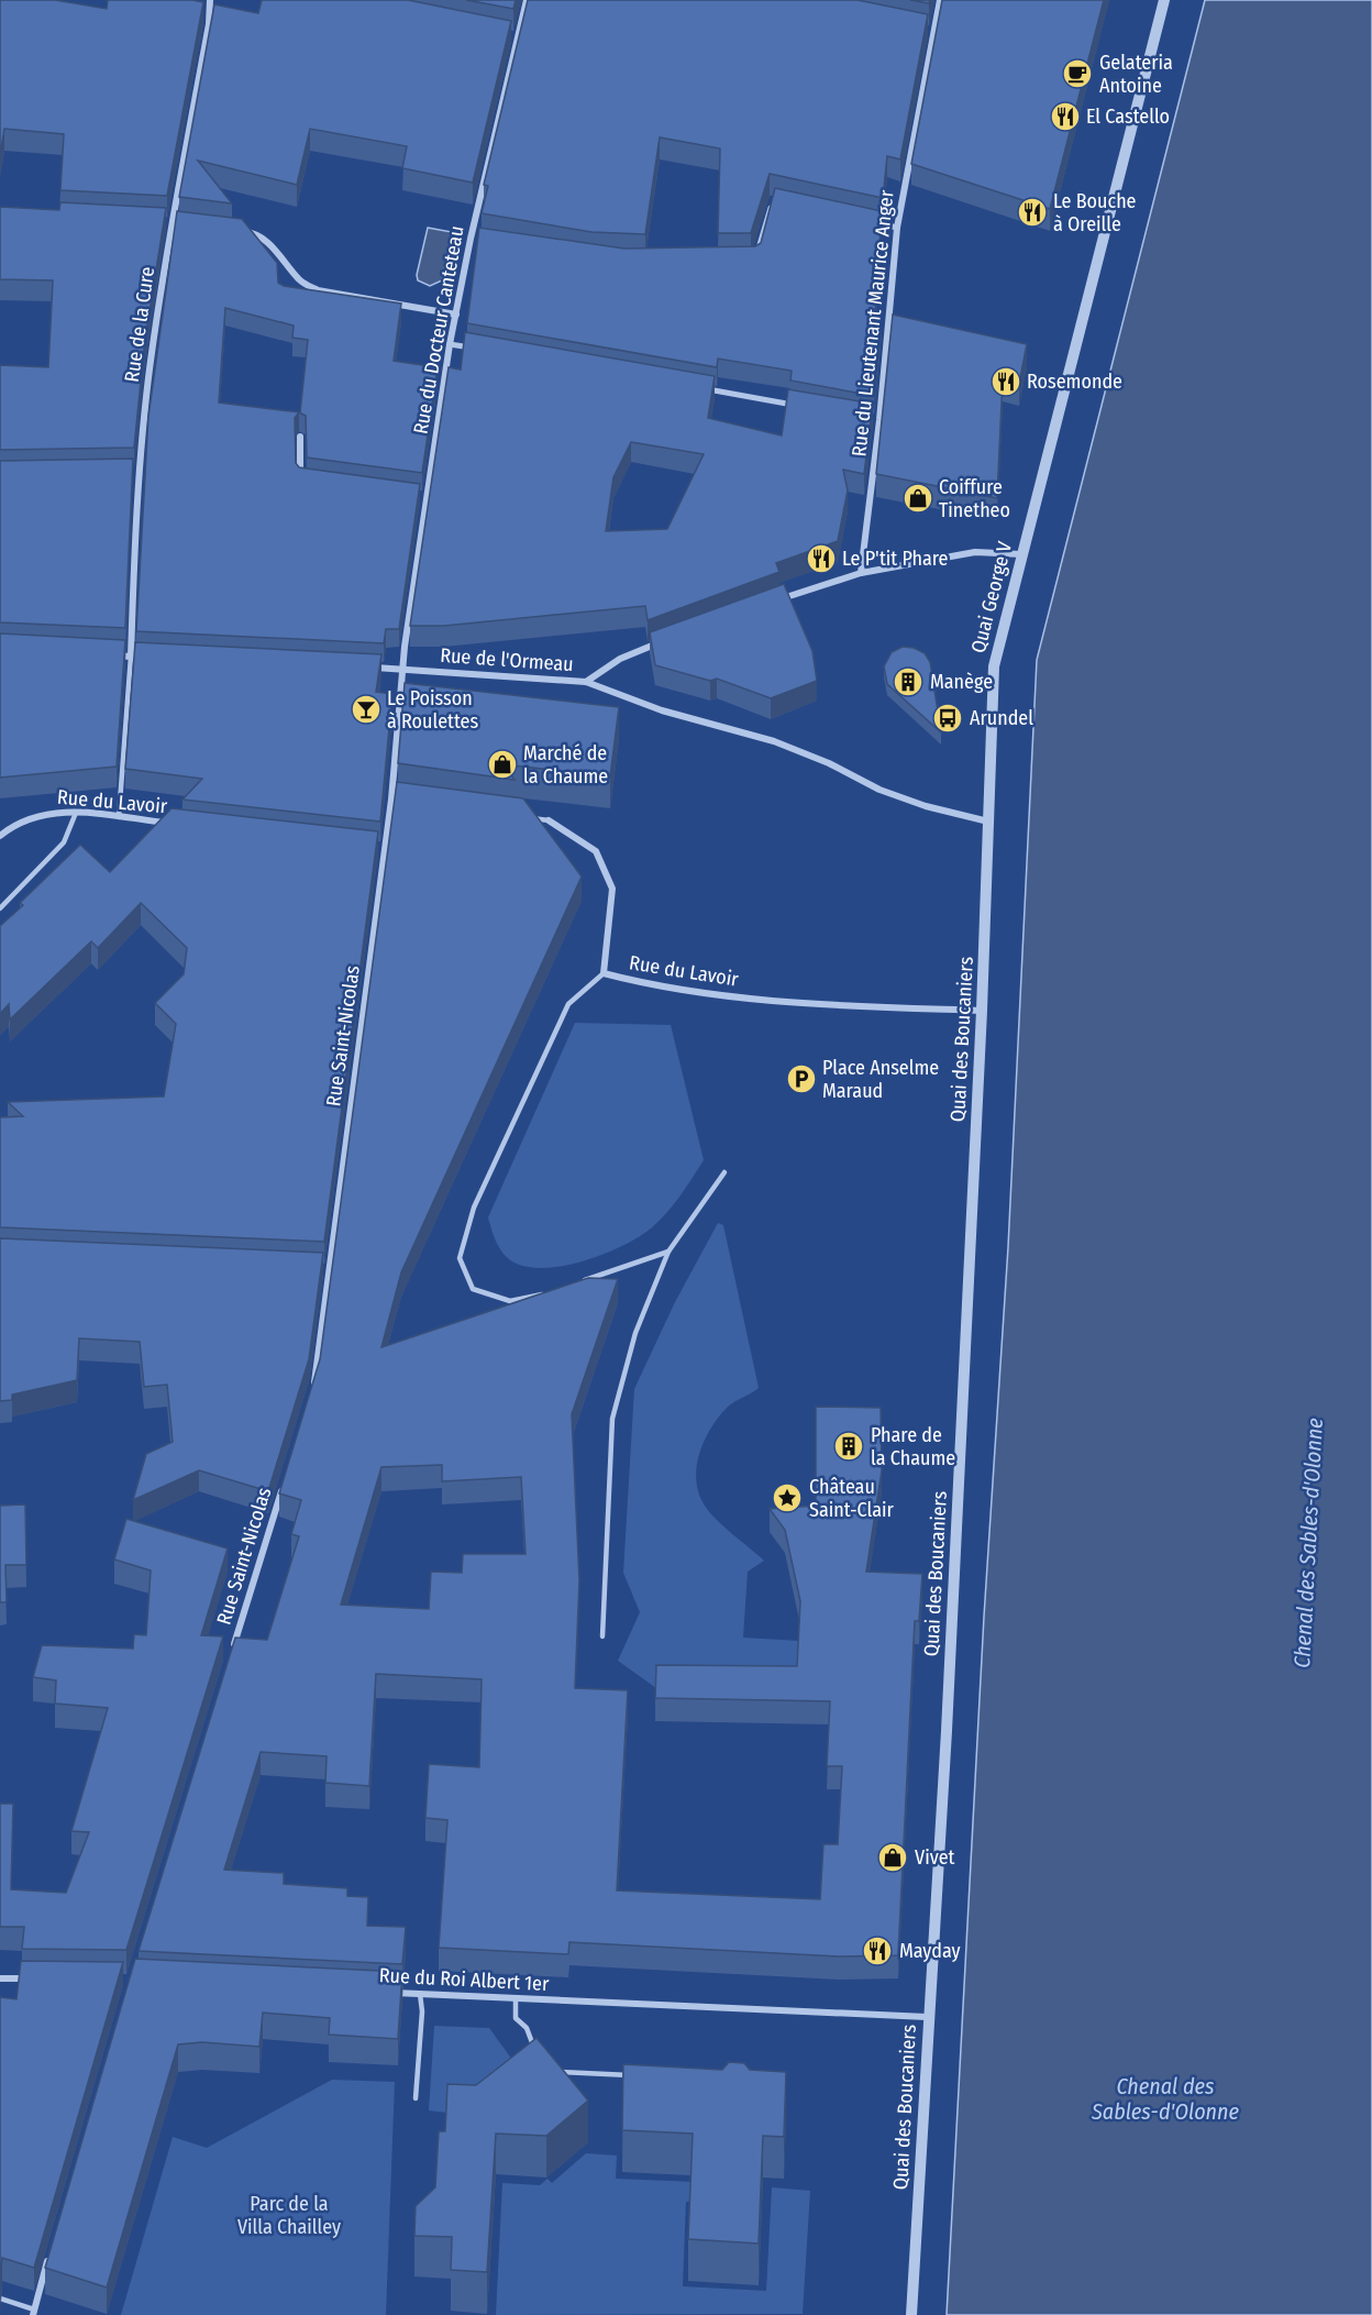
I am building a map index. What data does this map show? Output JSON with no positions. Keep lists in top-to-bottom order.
{
  "streets": {
    "street": [
      "Rue du Lieutenant Maurice Anger",
      "Rue de la Cure",
      "Rue du Docteur Canteteau",
      "Quai George V",
      "Rue de l'Ormeau",
      "Rue du Lavoir",
      "Rue Saint-Nicolas",
      "Quai des Boucaniers",
      "Rue du Roi Albert 1er"
    ]
  },
  "crossings": [
    ["Rue du Docteur Canteteau", "Rue de l'Ormeau"],
    ["Rue du Docteur Canteteau", "Rue Saint-Nicolas"],
    ["Quai George V", "Quai des Boucaniers"],
    ["Rue de l'Ormeau", "Rue Saint-Nicolas"],
    ["Rue du Lavoir", "Quai des Boucaniers"],
    ["Quai des Boucaniers", "Rue du Roi Albert 1er"]
  ],
  "water": ["Chenal des Sables-d'Olonne"],
  "parks": ["Parc de la Villa Chailley"],
  "places": {
    "cafe": ["Gelateria Antoine"],
    "restaurant": [
      "El Castello",
      "Le Bouche à Oreille",
      "Rosemonde",
      "Le P'tit Phare",
      "Mayday"
    ],
    "shop": ["Coiffure Tinetheo", "Marché de la Chaume", "Vivet"],
    "building": ["Manège", "Phare de la Chaume"],
    "bar": ["Le Poisson à Roulettes"],
    "bus stop": ["Arundel"],
    "parking": ["Place Anselme Maraud"],
    "place": ["Château Saint-Clair"]
  }
}
